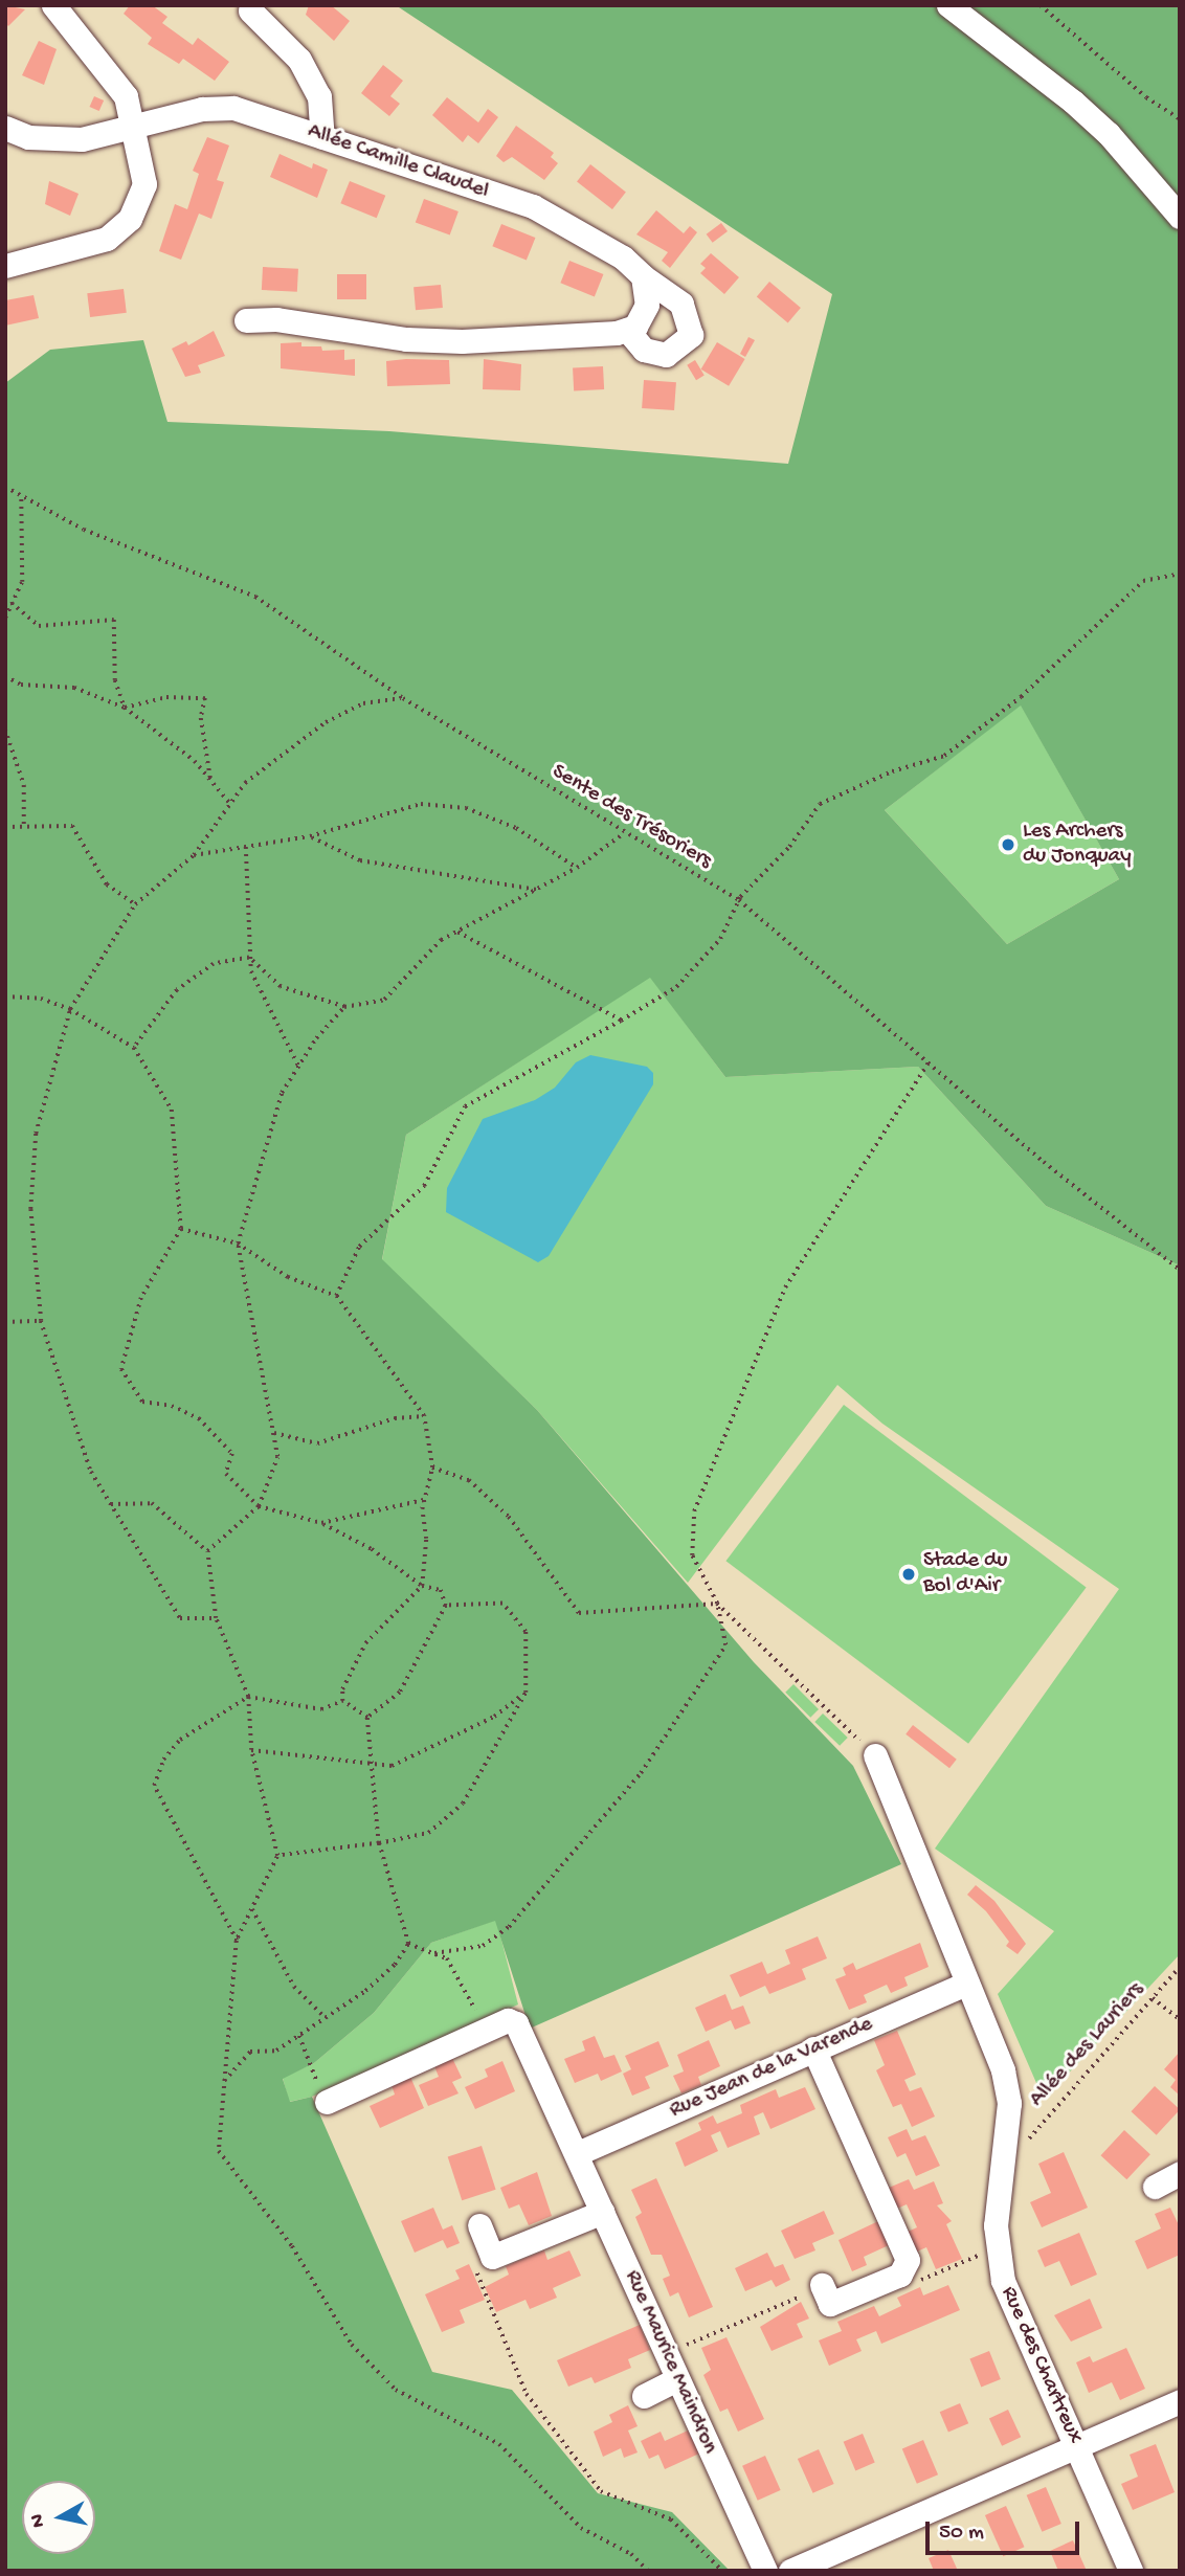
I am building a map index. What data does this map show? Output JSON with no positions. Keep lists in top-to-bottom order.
{
  "streets": {
    "street": [
      "Allée Camille Claudel",
      "Rue Jean de la Varende",
      "Rue Maurice Maindron",
      "Rue des Chartreux"
    ],
    "path": ["Sente des Trésoriers", "Allée des Lauriers"]
  },
  "crossings": [
    ["Rue Jean de la Varende", "Rue Maurice Maindron"],
    ["Rue Jean de la Varende", "Rue des Chartreux"]
  ],
  "places": ["Les Archers du Jonquay", "Stade du Bol d'Air"],
  "scale_bar": "50 m",
  "north": "left"
}
